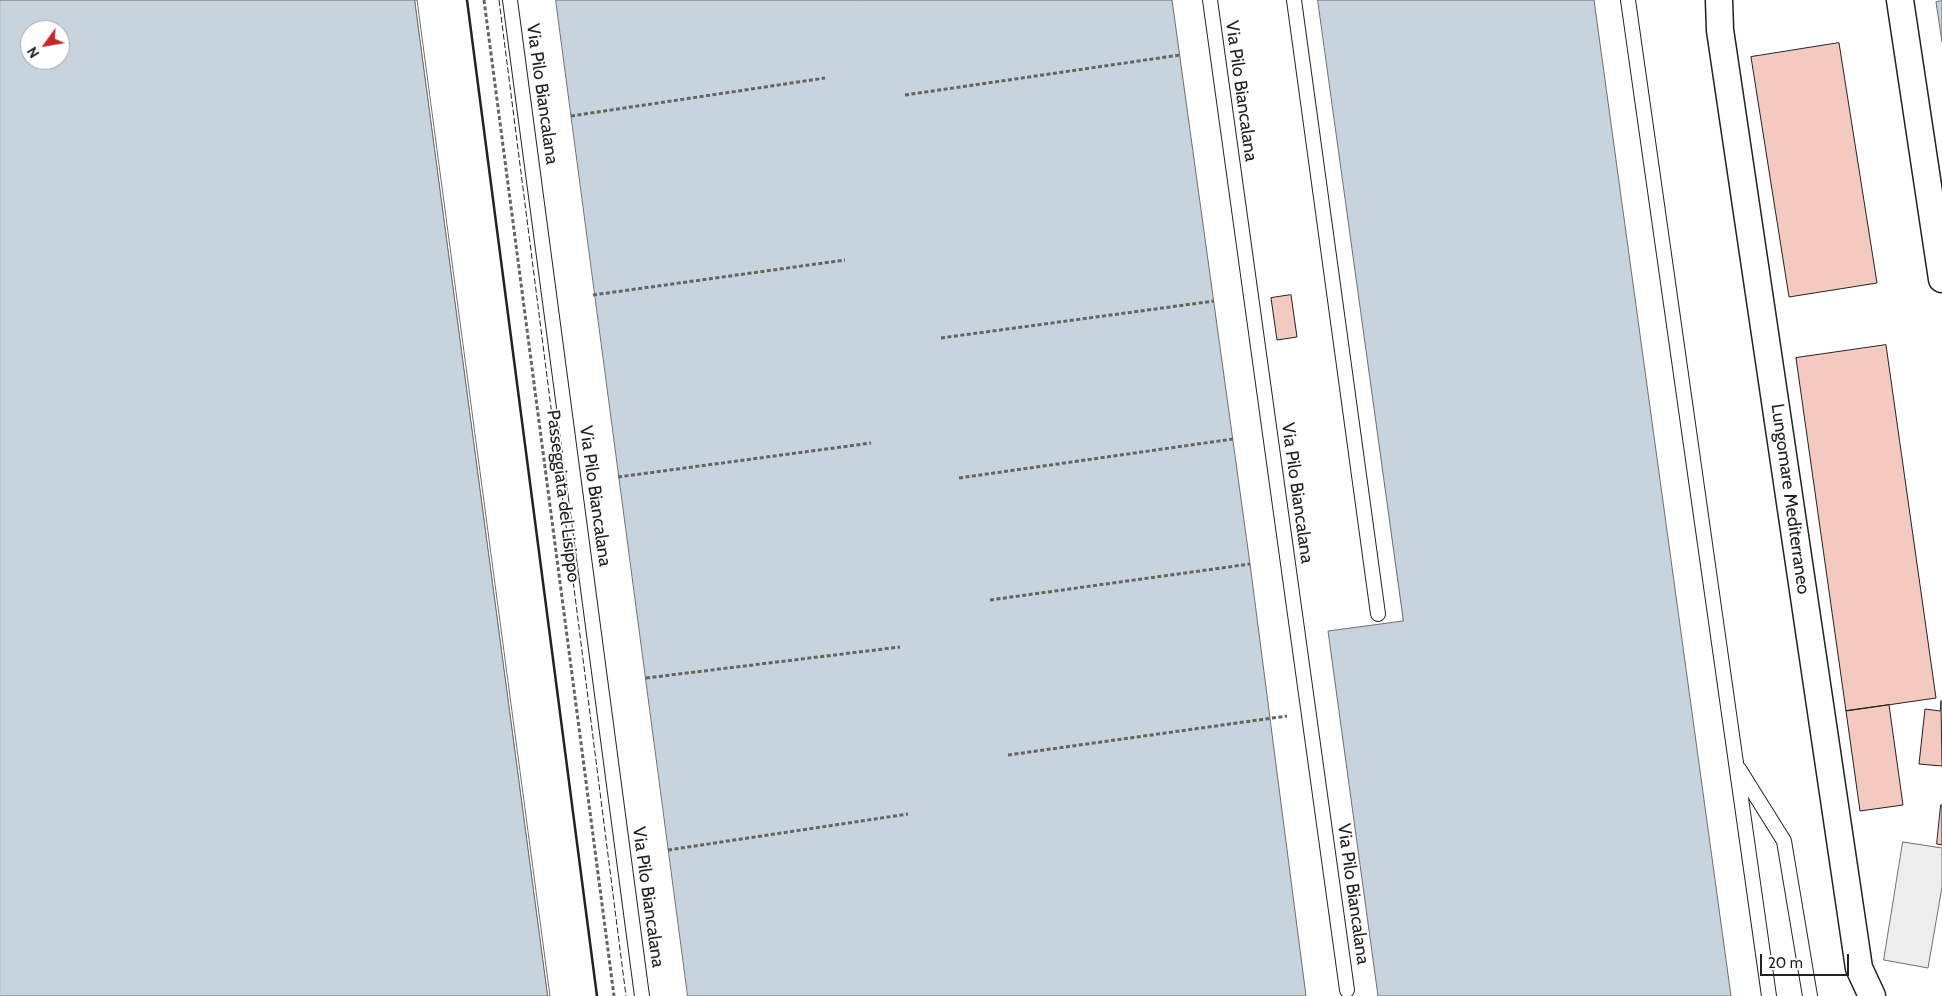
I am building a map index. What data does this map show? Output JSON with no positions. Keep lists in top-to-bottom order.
{
  "streets": {
    "street": ["Lungomare Mediterraneo"],
    "lane": ["Via Pilo Biancalana"],
    "path": ["Passeggiata del Lisippo"]
  },
  "scale_bar": "20 m",
  "north": "bottom left"
}
